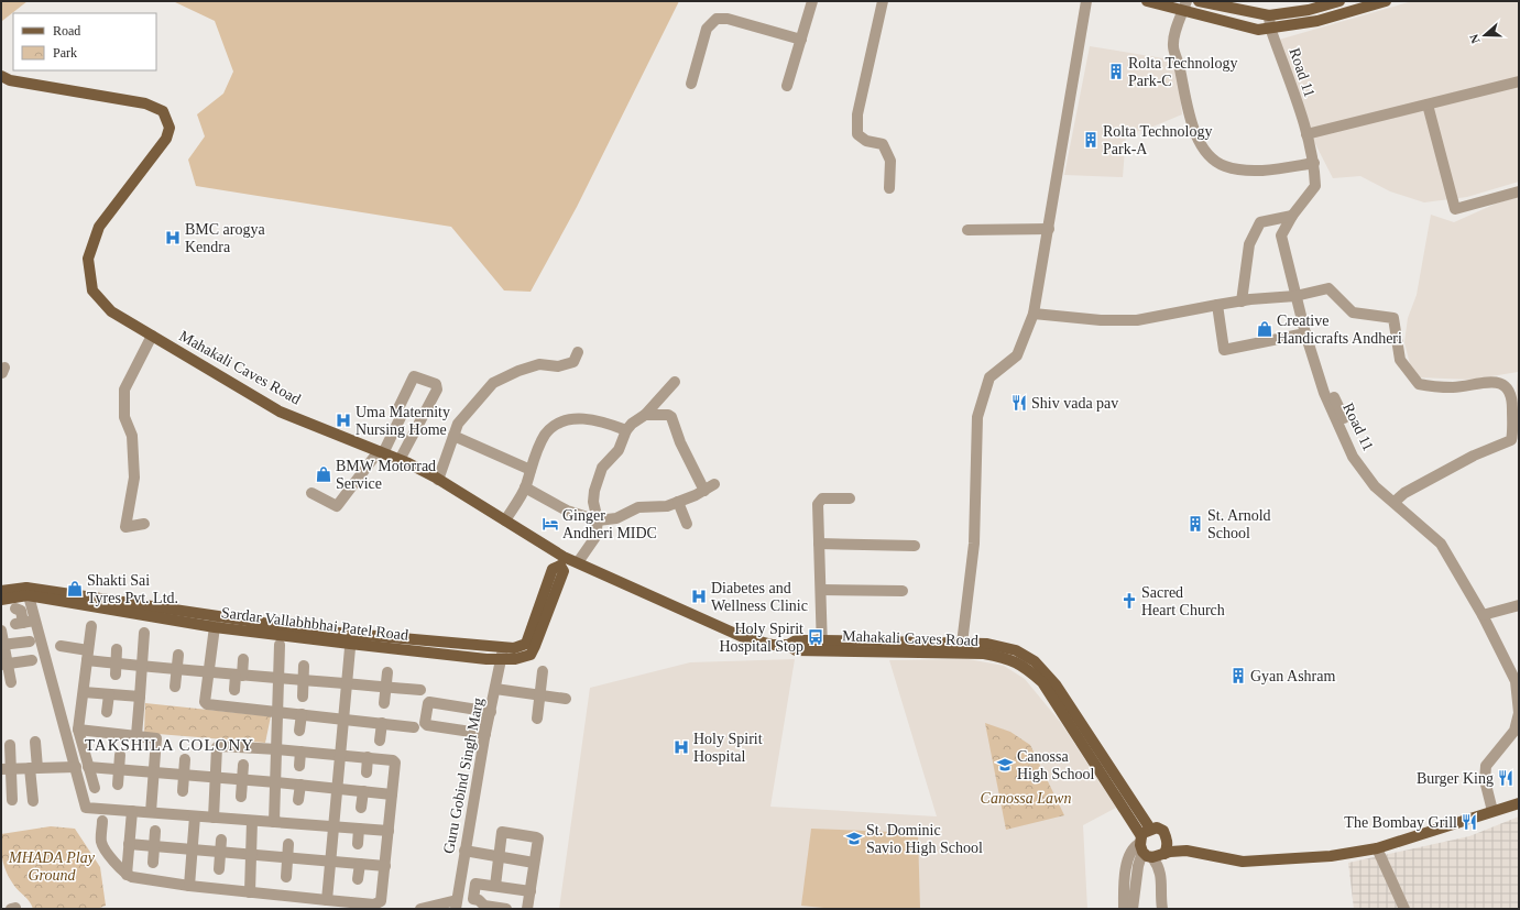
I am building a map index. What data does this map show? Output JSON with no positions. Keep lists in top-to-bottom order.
{
  "streets": {
    "main road": ["Mahakali Caves Road", "Sardar Vallabhbhai Patel Road"],
    "street": ["Road 11", "Guru Gobind Singh Marg"]
  },
  "crossings": [
    ["Mahakali Caves Road", "Sardar Vallabhbhai Patel Road"],
    ["Sardar Vallabhbhai Patel Road", "Guru Gobind Singh Marg"]
  ],
  "districts": ["TAKSHILA COLONY"],
  "parks": ["Canossa Lawn", "MHADA Play Ground"],
  "places": {
    "building": [
      "Rolta Technology Park-C",
      "Rolta Technology Park-A",
      "St. Arnold School",
      "Gyan Ashram"
    ],
    "hospital": [
      "BMC arogya Kendra",
      "Uma Maternity Nursing Home",
      "Diabetes and Wellness Clinic",
      "Holy Spirit Hospital"
    ],
    "shop": ["Creative Handicrafts Andheri", "BMW Motorrad Service", "Shakti Sai Tyres Pvt. Ltd."],
    "restaurant": ["Shiv vada pav", "Burger King", "The Bombay Grill"],
    "hotel": ["Ginger Andheri MIDC"],
    "church": ["Sacred Heart Church"],
    "bus stop": ["Holy Spirit Hospital Stop"],
    "school or university": ["Canossa High School", "St. Dominic Savio High School"]
  },
  "legend": ["Road", "Park"],
  "north": "left"
}
